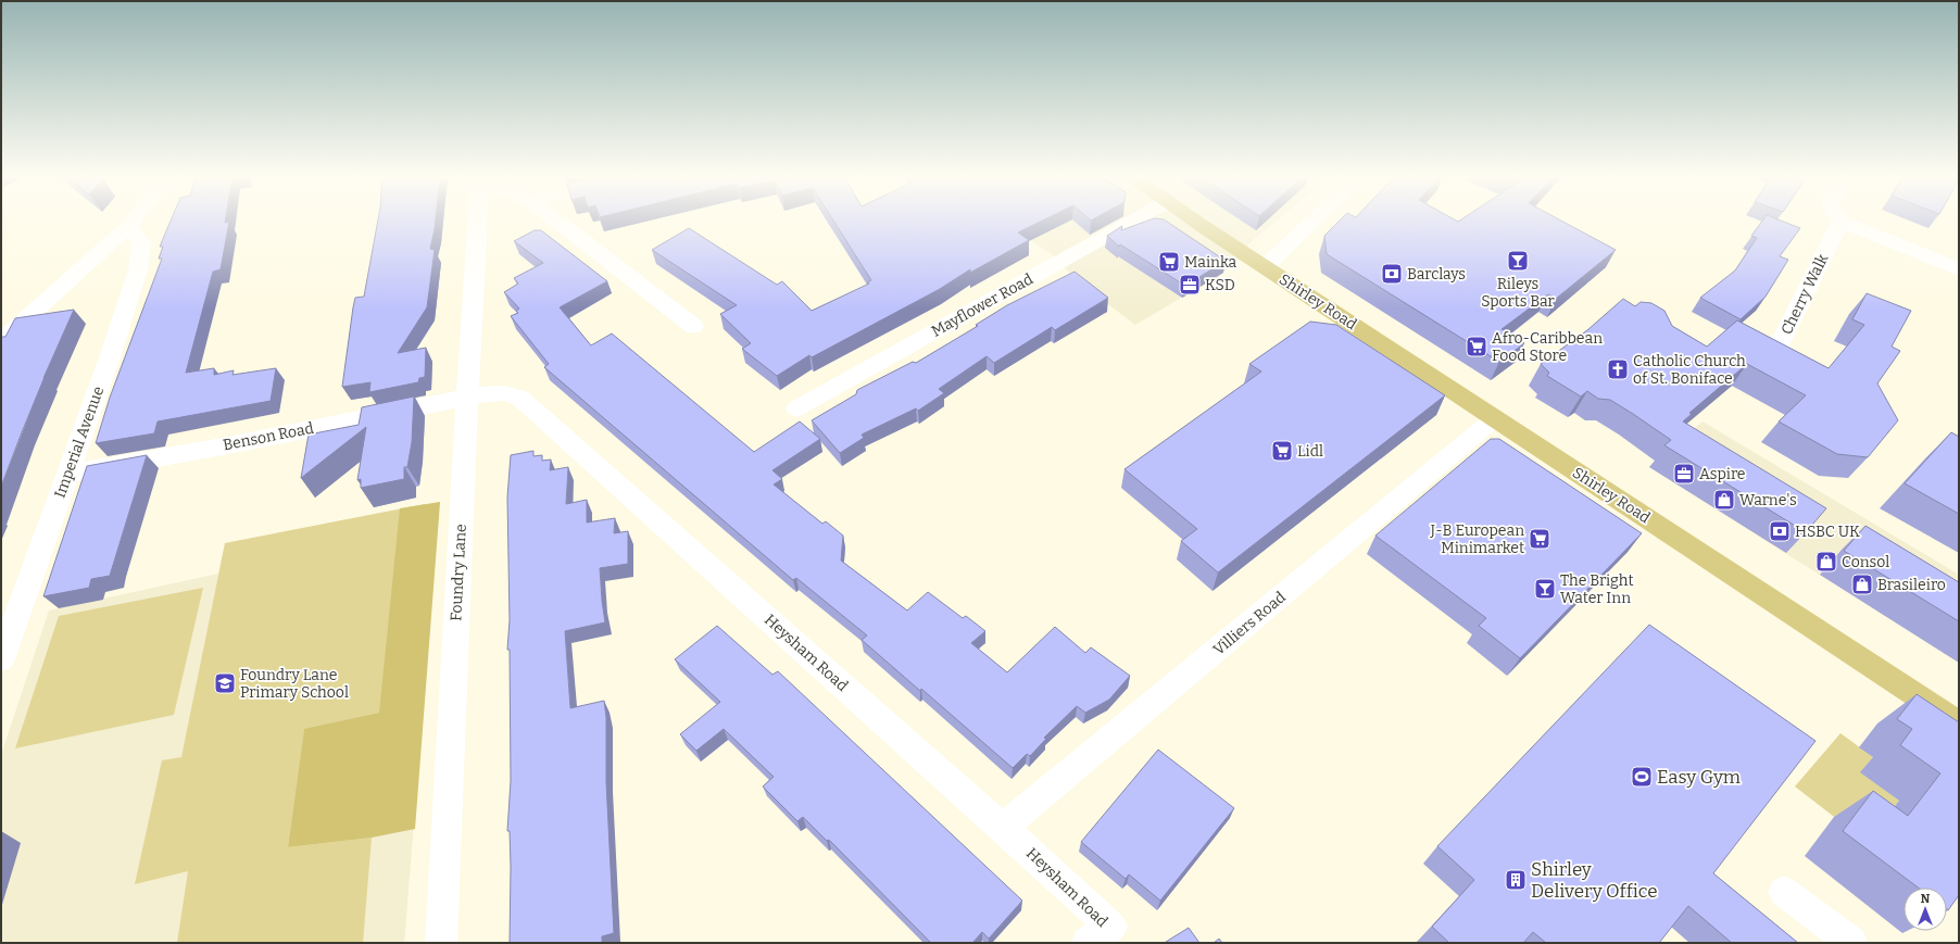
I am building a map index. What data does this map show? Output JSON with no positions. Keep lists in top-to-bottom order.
{
  "streets": {
    "main road": ["Shirley Road"],
    "street": [
      "Cherry Walk",
      "Mayflower Road",
      "Benson Road",
      "Imperial Avenue",
      "Foundry Lane",
      "Villiers Road",
      "Heysham Road"
    ]
  },
  "crossings": [
    ["Shirley Road", "Villiers Road"],
    ["Benson Road", "Imperial Avenue"],
    ["Benson Road", "Foundry Lane"],
    ["Benson Road", "Heysham Road"],
    ["Foundry Lane", "Heysham Road"],
    ["Villiers Road", "Heysham Road"]
  ],
  "places": {
    "bar": ["Rileys Sports Bar", "The Bright Water Inn"],
    "supermarket": [
      "Mainka",
      "Afro-Caribbean Food Store",
      "Lidl",
      "J-B European Minimarket"
    ],
    "bank": ["Barclays", "HSBC UK"],
    "office": ["KSD", "Aspire"],
    "church": ["Catholic Church of St. Boniface"],
    "shop": ["Warne's", "Consol", "Brasileiro"],
    "school or university": ["Foundry Lane Primary School"],
    "sports": ["Easy Gym"],
    "building": ["Shirley Delivery Office"]
  },
  "north": "top"
}
